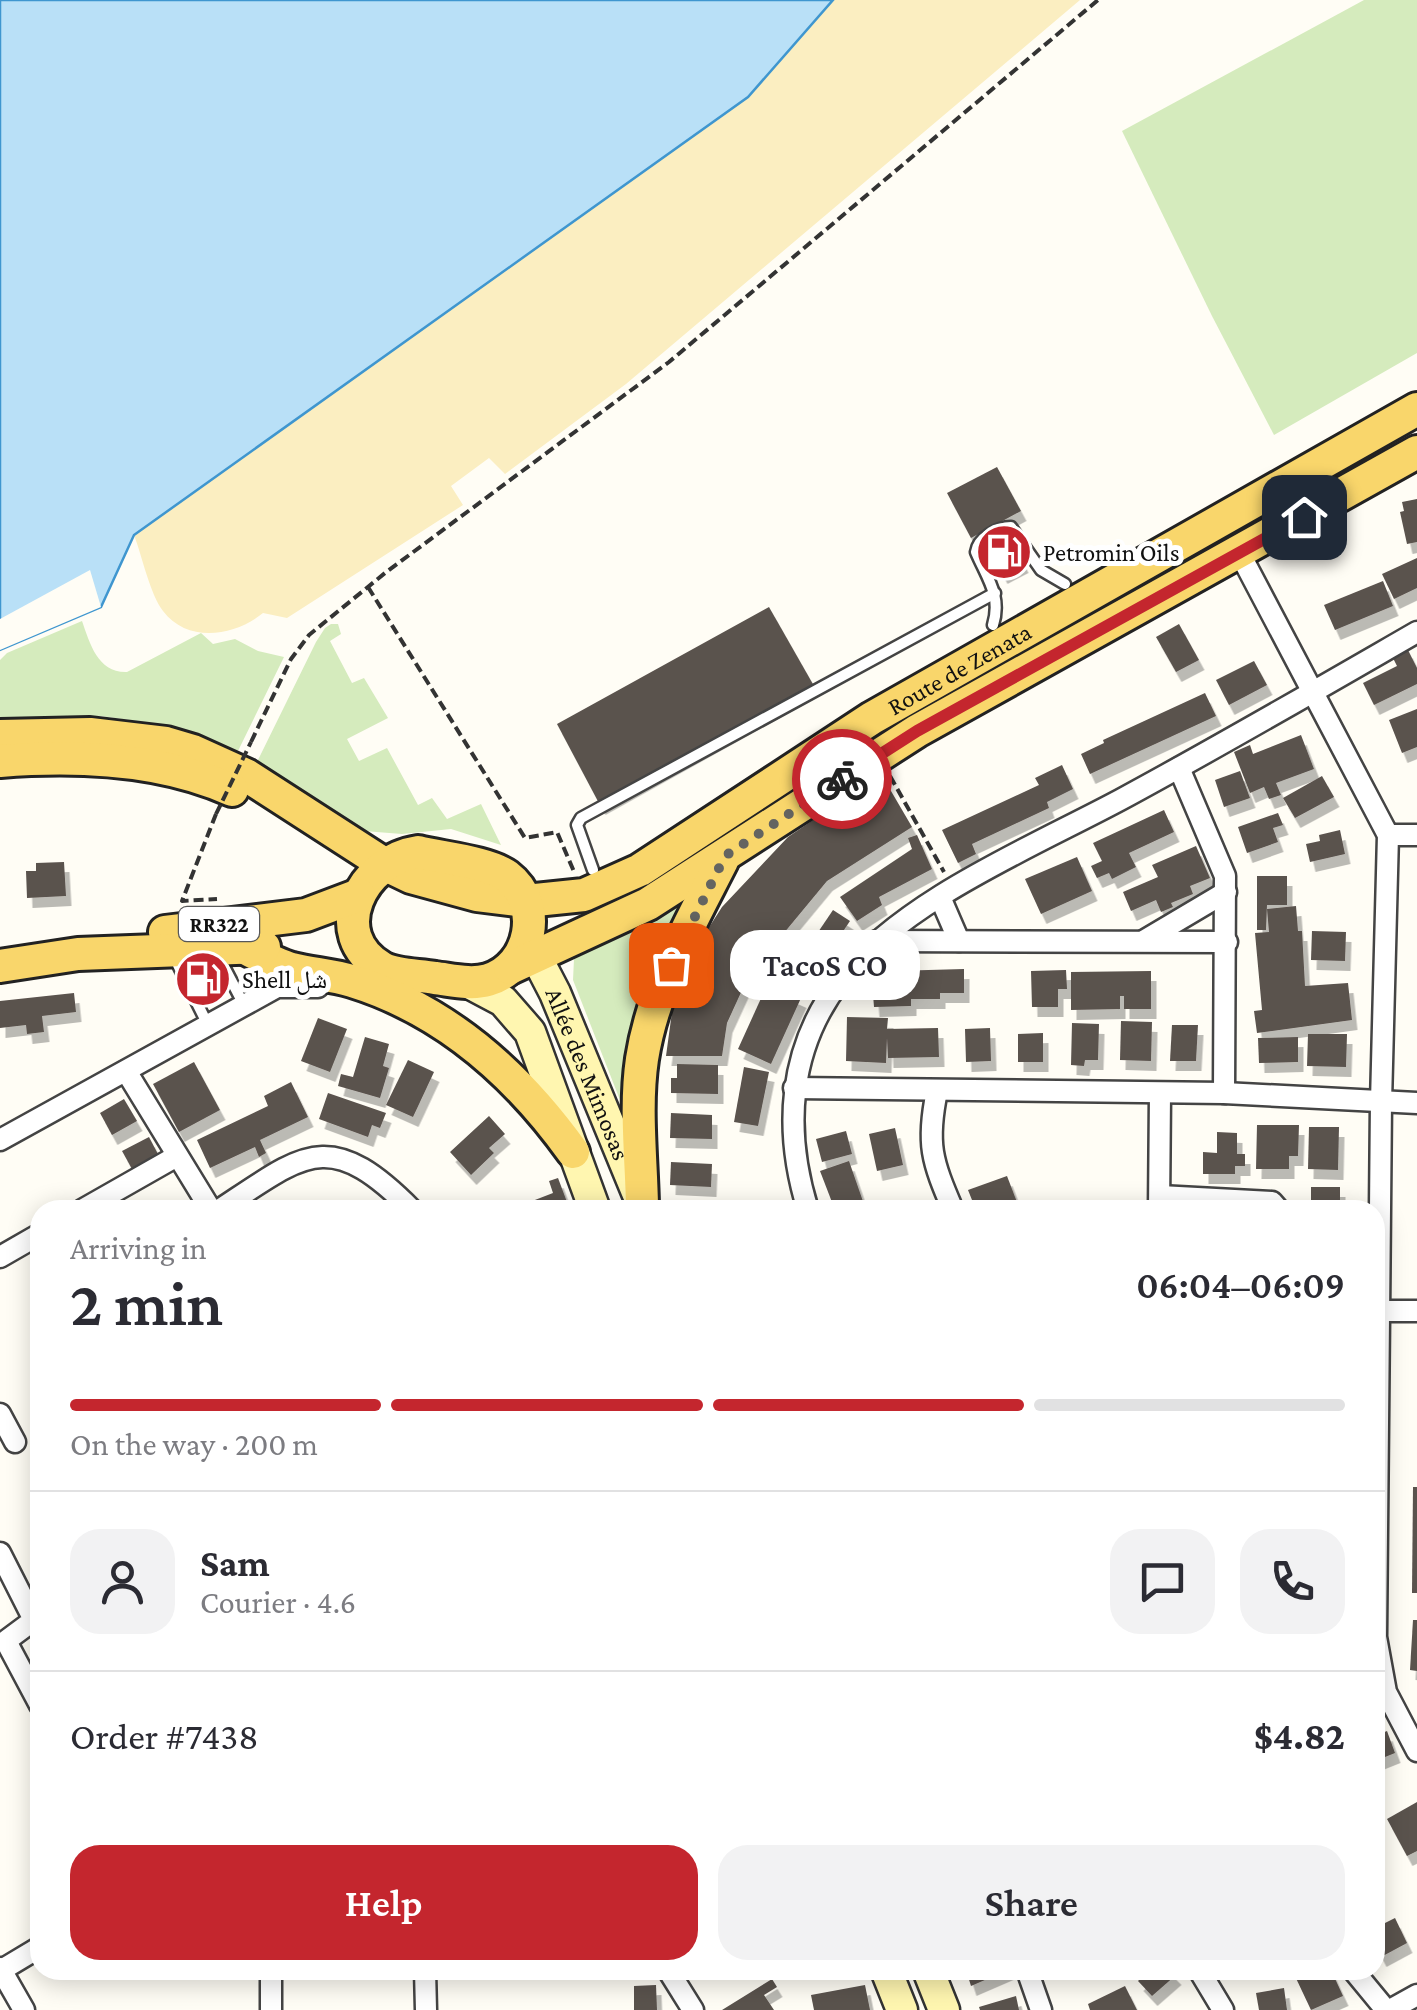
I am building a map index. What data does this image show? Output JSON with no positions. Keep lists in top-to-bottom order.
{
  "streets": {
    "main road": ["Route de Zenata", "RR322", "Allée des Mimosas"]
  },
  "crossings": [
    ["Route de Zenata", "RR322"],
    ["Route de Zenata", "Allée des Mimosas"],
    ["RR322", "Allée des Mimosas"]
  ],
  "places": {
    "fuel station": ["Petromin Oils", "Shell شل"],
    "other": ["TacoS CO"]
  },
  "page": {
    "bubble": "TacoS CO",
    "heading": ["2 min", "Arriving in", "06:04–06:09"],
    "panel": [
      "Sam",
      "Courier · 4.6",
      "Order #7438",
      "$4.82"
    ],
    "bar": "On the way · 200 m",
    "buttons": ["Help", "Share"]
  }
}
